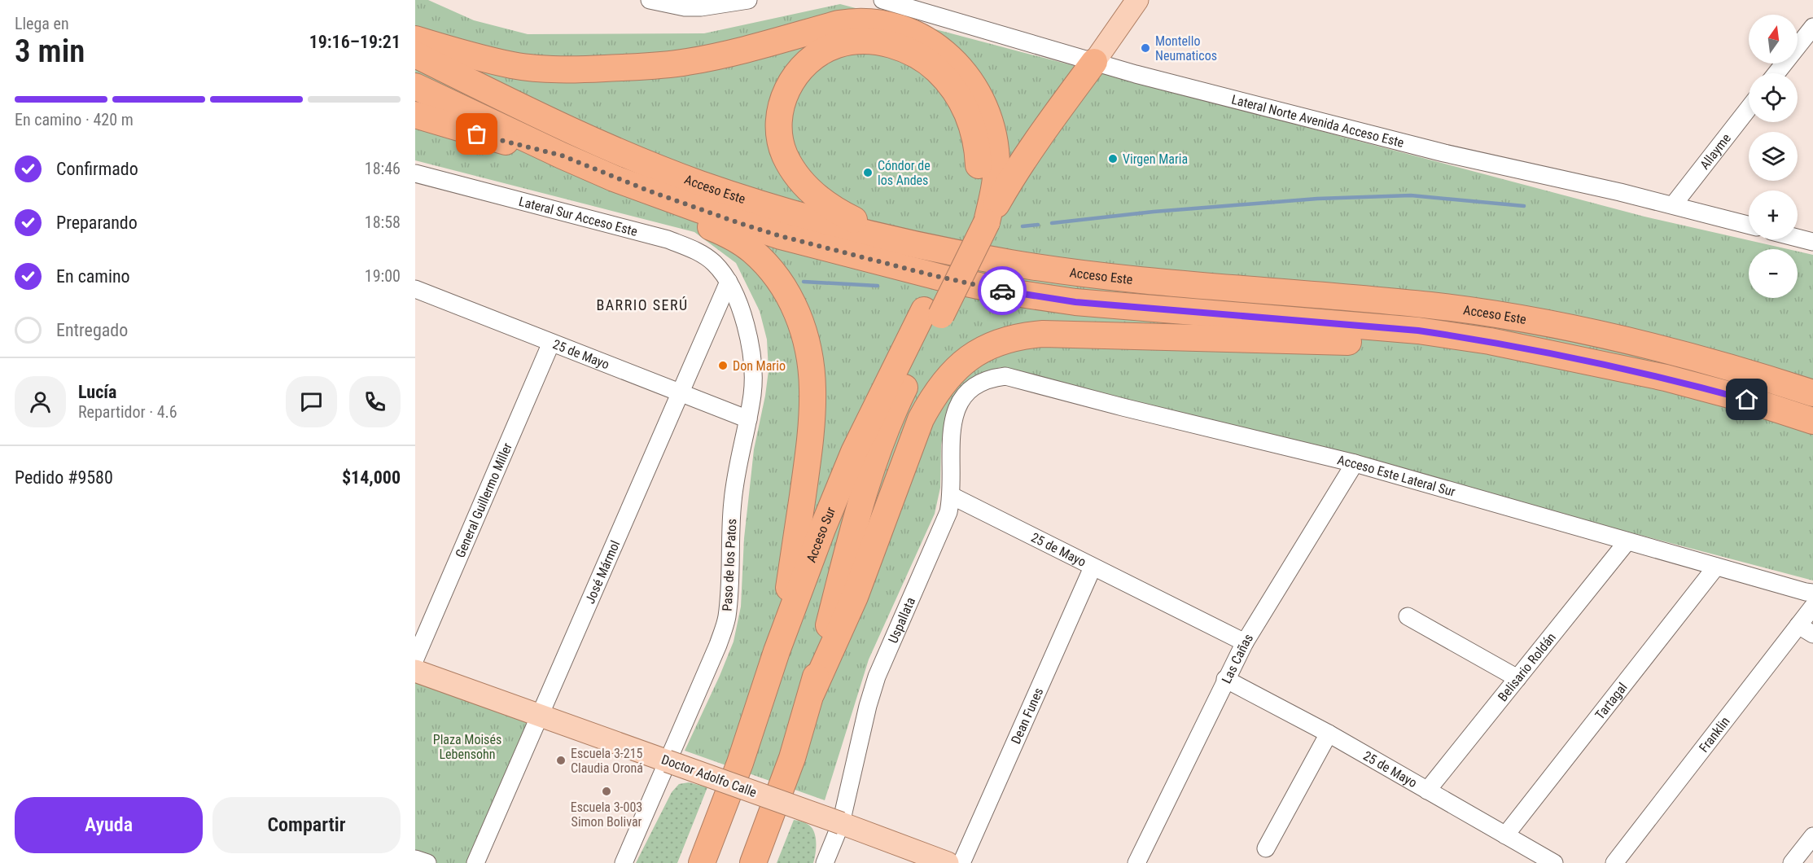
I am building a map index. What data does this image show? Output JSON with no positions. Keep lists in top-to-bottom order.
{
  "streets": {
    "highway": ["Acceso Este", "Acceso Sur"],
    "main road": ["Doctor Adolfo Calle"],
    "street": [
      "Lateral Norte Avenida Acceso Este",
      "Allayme",
      "Lateral Sur Acceso Este",
      "25 de Mayo",
      "Acceso Este Lateral Sur",
      "General Guillermo Miller",
      "Paso de los Patos",
      "José Mármol",
      "Uspallata",
      "Las Cañas",
      "Belisario Roldán",
      "Tartagal",
      "Dean Funes",
      "Franklin"
    ]
  },
  "crossings": [
    ["Lateral Norte Avenida Acceso Este", "Allayme"],
    ["Lateral Sur Acceso Este", "Paso de los Patos"],
    ["Lateral Sur Acceso Este", "José Mármol"],
    ["25 de Mayo", "General Guillermo Miller"],
    ["25 de Mayo", "Paso de los Patos"],
    ["25 de Mayo", "José Mármol"],
    ["25 de Mayo", "Uspallata"],
    ["25 de Mayo", "Las Cañas"],
    ["25 de Mayo", "Belisario Roldán"],
    ["25 de Mayo", "Tartagal"],
    ["25 de Mayo", "Dean Funes"],
    ["Acceso Este Lateral Sur", "Uspallata"],
    ["Acceso Este Lateral Sur", "Las Cañas"],
    ["Acceso Este Lateral Sur", "Belisario Roldán"],
    ["Acceso Este Lateral Sur", "Tartagal"],
    ["Paso de los Patos", "José Mármol"],
    ["Paso de los Patos", "Doctor Adolfo Calle"],
    ["José Mármol", "Doctor Adolfo Calle"],
    ["Uspallata", "Doctor Adolfo Calle"]
  ],
  "districts": ["BARRIO SERÚ"],
  "parks": ["Plaza Moisés Lebensohn"],
  "places": [
    "Montello Neumaticos",
    "Virgen Maria",
    "Cóndor de los Andes",
    "Don Mario",
    "Escuela 3-215 Claudia Oroná",
    "Escuela 3-003 Simon Bolivar"
  ],
  "north": "top",
  "page": {
    "heading": ["3 min", "Llega en", "19:16–19:21"],
    "panel": [
      "Lucía",
      "Repartidor · 4.6",
      "Pedido #9580",
      "$14,000"
    ],
    "map_buttons": ["+", "−"],
    "bar": "En camino · 420 m",
    "list": [
      ["Confirmado", "18:46"],
      ["Preparando", "18:58"],
      ["En camino", "19:00"],
      "Entregado"
    ],
    "buttons": ["Ayuda", "Compartir"]
  }
}
